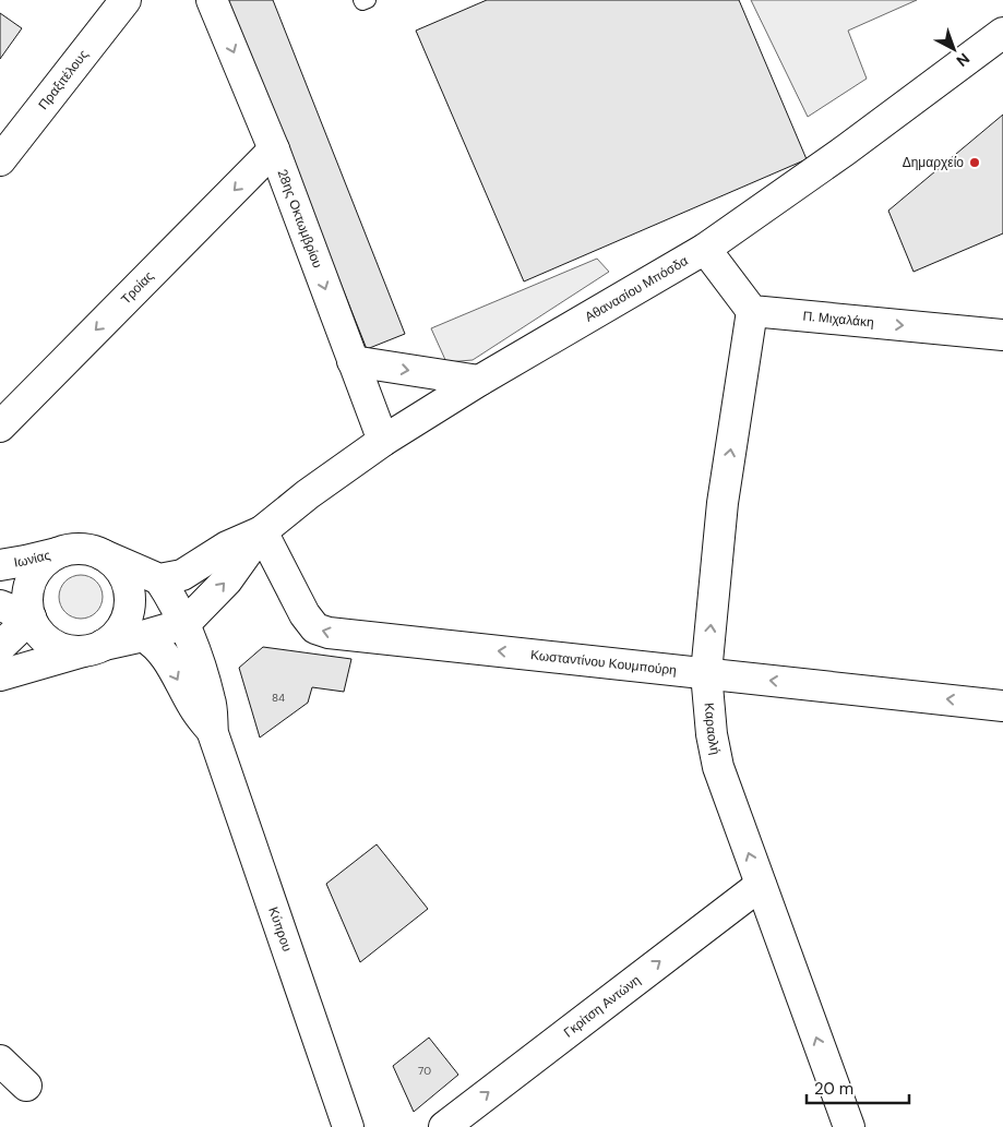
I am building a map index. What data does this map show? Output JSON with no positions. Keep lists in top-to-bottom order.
{
  "streets": {
    "street": [
      "Πραξιτέλους",
      "28ης Οκτωμβρίου",
      "Τροίας",
      "Αθανασίου Μπόσδα",
      "Π. Μιχαλάκη",
      "Ιωνίας",
      "Κωσταντίνου Κουμπούρη",
      "Καραολή",
      "Κύπρου",
      "Γκρίτση Αντώνη"
    ]
  },
  "crossings": [
    ["28ης Οκτωμβρίου", "Τροίας"],
    ["28ης Οκτωμβρίου", "Αθανασίου Μπόσδα"],
    ["Αθανασίου Μπόσδα", "Κωσταντίνου Κουμπούρη"],
    ["Αθανασίου Μπόσδα", "Κύπρου"],
    ["Π. Μιχαλάκη", "Καραολή"],
    ["Κωσταντίνου Κουμπούρη", "Καραολή"],
    ["Καραολή", "Γκρίτση Αντώνη"]
  ],
  "one_way": [
    "28ης Οκτωμβρίου",
    "Τροίας",
    "Π. Μιχαλάκη",
    "Κωσταντίνου Κουμπούρη",
    "Καραολή",
    "Γκρίτση Αντώνη"
  ],
  "places": ["Δημαρχείο"],
  "house_numbers": ["84", "70"],
  "scale_bar": "20 m",
  "north": "bottom right"
}
